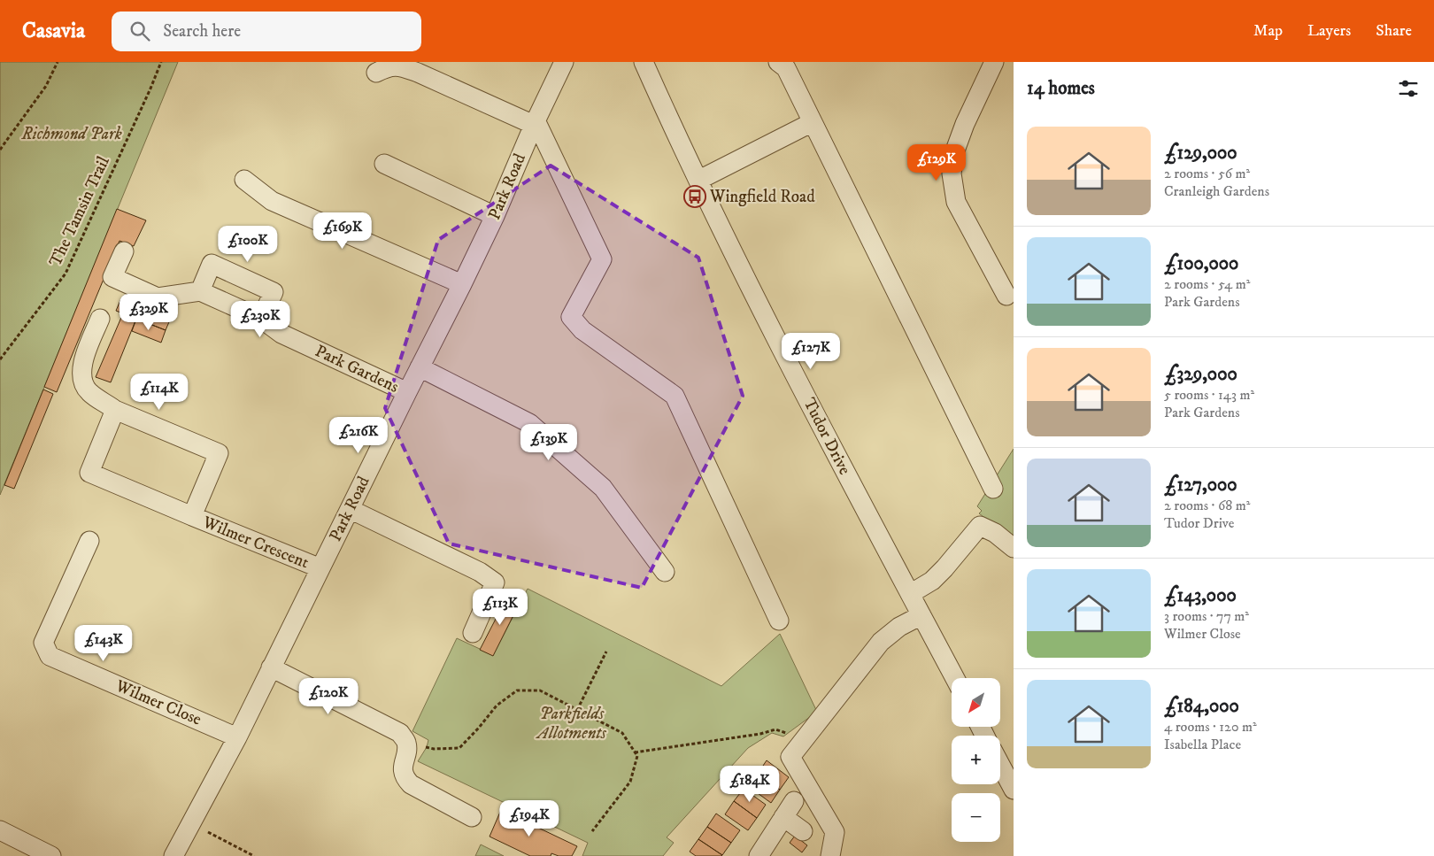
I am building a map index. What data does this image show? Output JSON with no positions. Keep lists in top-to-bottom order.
{
  "streets": {
    "street": [
      "Park Road",
      "Park Gardens",
      "Tudor Drive",
      "Wilmer Crescent",
      "Wilmer Close"
    ],
    "path": ["The Tamsin Trail"]
  },
  "crossings": [
    ["Park Road", "Park Gardens"],
    ["Park Road", "Wilmer Crescent"],
    ["Park Road", "Wilmer Close"]
  ],
  "parks": ["Richmond Park", "Parkfields Allotments"],
  "places": {
    "bus stop": ["Wingfield Road"]
  },
  "north": "bottom left",
  "page": {
    "header": "Casavia",
    "search": "Search here",
    "nav": ["Map", "Layers", "Share"],
    "heading": "14 homes",
    "list": [
      {
        "name": "£129,000",
        "note": "2 rooms · 56 m² · Cranleigh Gardens"
      },
      {
        "name": "£100,000",
        "note": "2 rooms · 54 m² · Park Gardens"
      },
      {
        "name": "£329,000",
        "note": "5 rooms · 143 m² · Park Gardens"
      },
      {
        "name": "£127,000",
        "note": "2 rooms · 68 m² · Tudor Drive"
      },
      {
        "name": "£143,000",
        "note": "3 rooms · 77 m² · Wilmer Close"
      },
      {
        "name": "£184,000",
        "note": "4 rooms · 120 m² · Isabella Place"
      }
    ],
    "price": [
      "£129K",
      "£169K",
      "£100K",
      "£329K",
      "£230K",
      "£127K",
      "£114K",
      "£216K",
      "£139K",
      "£113K",
      "£143K",
      "£120K",
      "£184K",
      "£194K"
    ],
    "map_buttons": ["+", "−"]
  }
}
